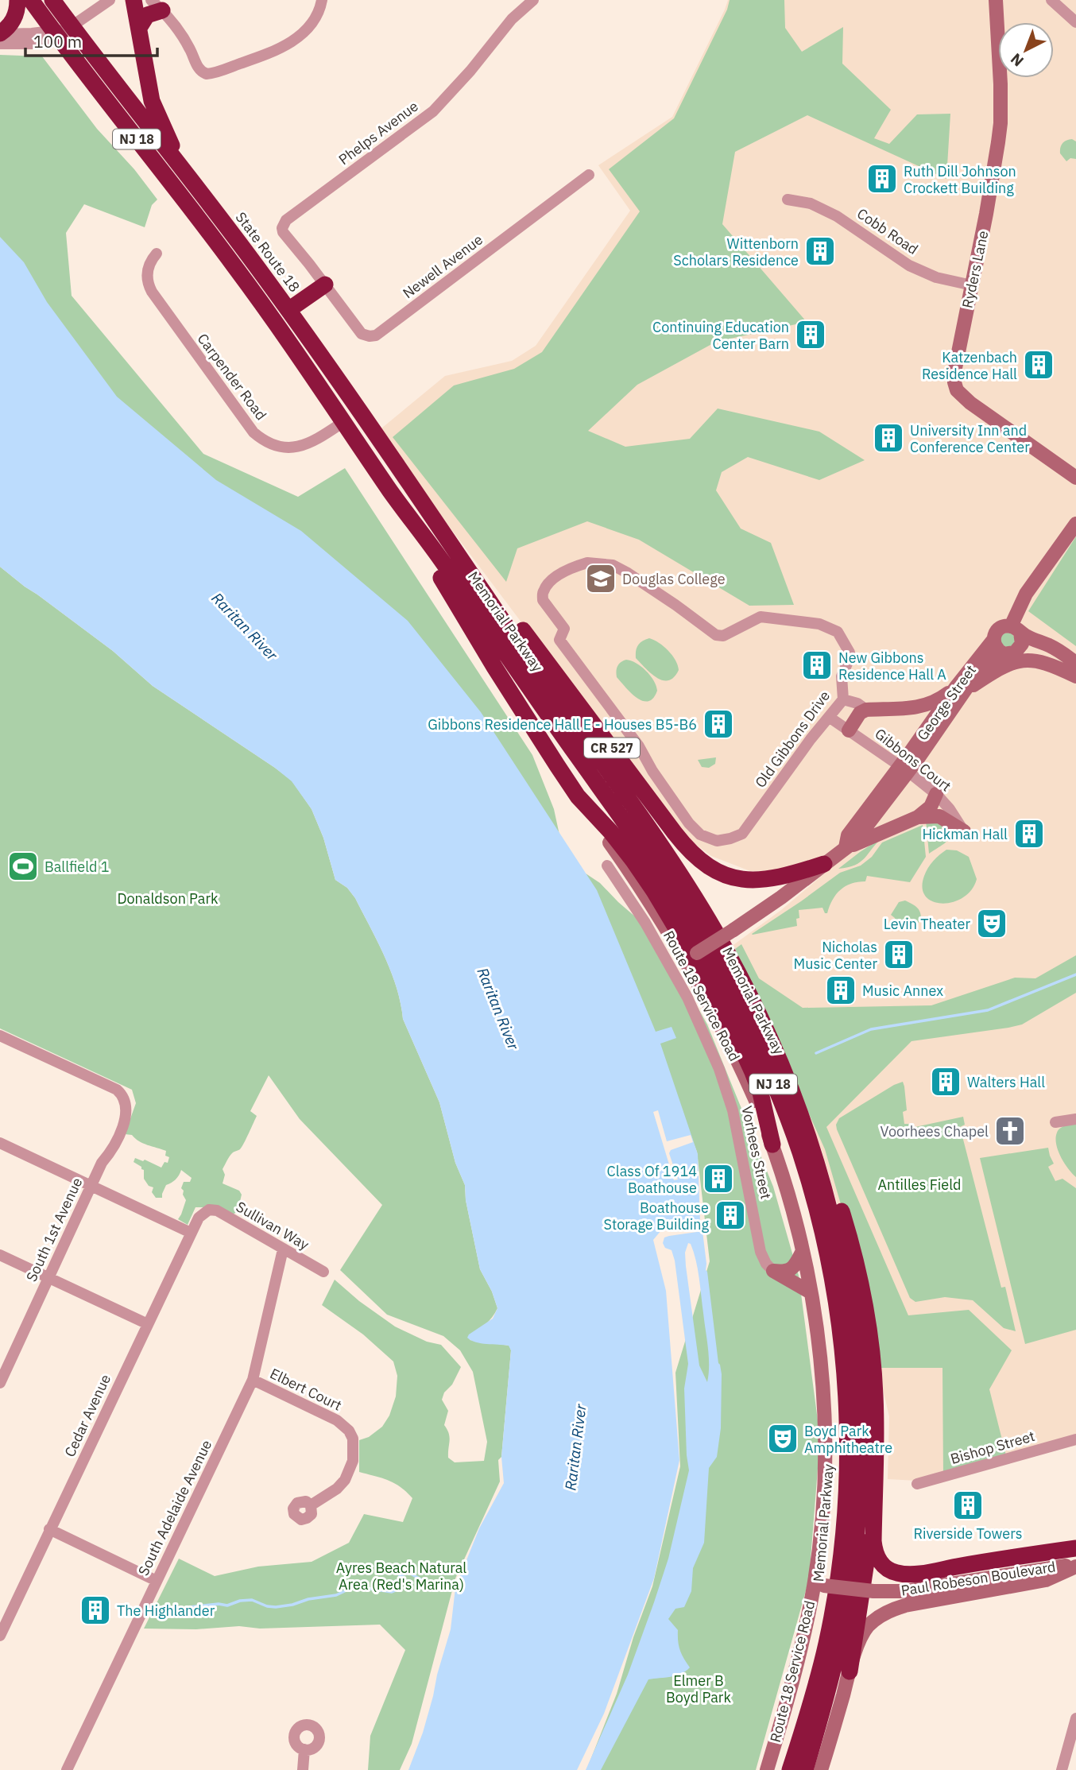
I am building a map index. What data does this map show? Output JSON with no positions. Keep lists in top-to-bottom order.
{
  "streets": {
    "highway": [
      "NJ 18",
      "State Route 18",
      "Memorial Parkway",
      "CR 527"
    ],
    "main road": [
      "Ryders Lane",
      "George Street",
      "Route 18 Service Road",
      "Paul Robeson Boulevard"
    ],
    "street": [
      "Phelps Avenue",
      "Cobb Road",
      "Newell Avenue",
      "Carpender Road",
      "Old Gibbons Drive",
      "Gibbons Court",
      "Vorhees Street",
      "Sullivan Way",
      "South 1st Avenue",
      "Elbert Court",
      "Cedar Avenue",
      "Bishop Street",
      "South Adelaide Avenue"
    ]
  },
  "crossings": [
    ["Phelps Avenue", "Newell Avenue"],
    ["NJ 18", "Carpender Road"],
    ["NJ 18", "Memorial Parkway"],
    ["Cobb Road", "Ryders Lane"],
    ["State Route 18", "Memorial Parkway"],
    ["State Route 18", "CR 527"],
    ["Memorial Parkway", "CR 527"],
    ["George Street", "Gibbons Court"],
    ["Old Gibbons Drive", "Gibbons Court"],
    ["Route 18 Service Road", "Paul Robeson Boulevard"],
    ["Sullivan Way", "Cedar Avenue"],
    ["Sullivan Way", "South Adelaide Avenue"],
    ["Elbert Court", "South Adelaide Avenue"]
  ],
  "water": ["Raritan River"],
  "parks": [
    "Donaldson Park",
    "Antilles Field",
    "Ayres Beach Natural Area (Red's Marina)",
    "Elmer B Boyd Park"
  ],
  "places": {
    "building": [
      "Ruth Dill Johnson Crockett Building",
      "Wittenborn Scholars Residence",
      "Continuing Education Center Barn",
      "Katzenbach Residence Hall",
      "University Inn and Conference Center",
      "New Gibbons Residence Hall A",
      "Gibbons Residence Hall E - Houses B5-B6",
      "Hickman Hall",
      "Nicholas Music Center",
      "Music Annex",
      "Walters Hall",
      "Class Of 1914 Boathouse",
      "Boathouse Storage Building",
      "Riverside Towers",
      "The Highlander"
    ],
    "school or university": ["Douglas College"],
    "sports": ["Ballfield 1"],
    "theatre": ["Levin Theater", "Boyd Park Amphitheatre"],
    "church": ["Voorhees Chapel"]
  },
  "scale_bar": "100 m",
  "north": "bottom left"
}
